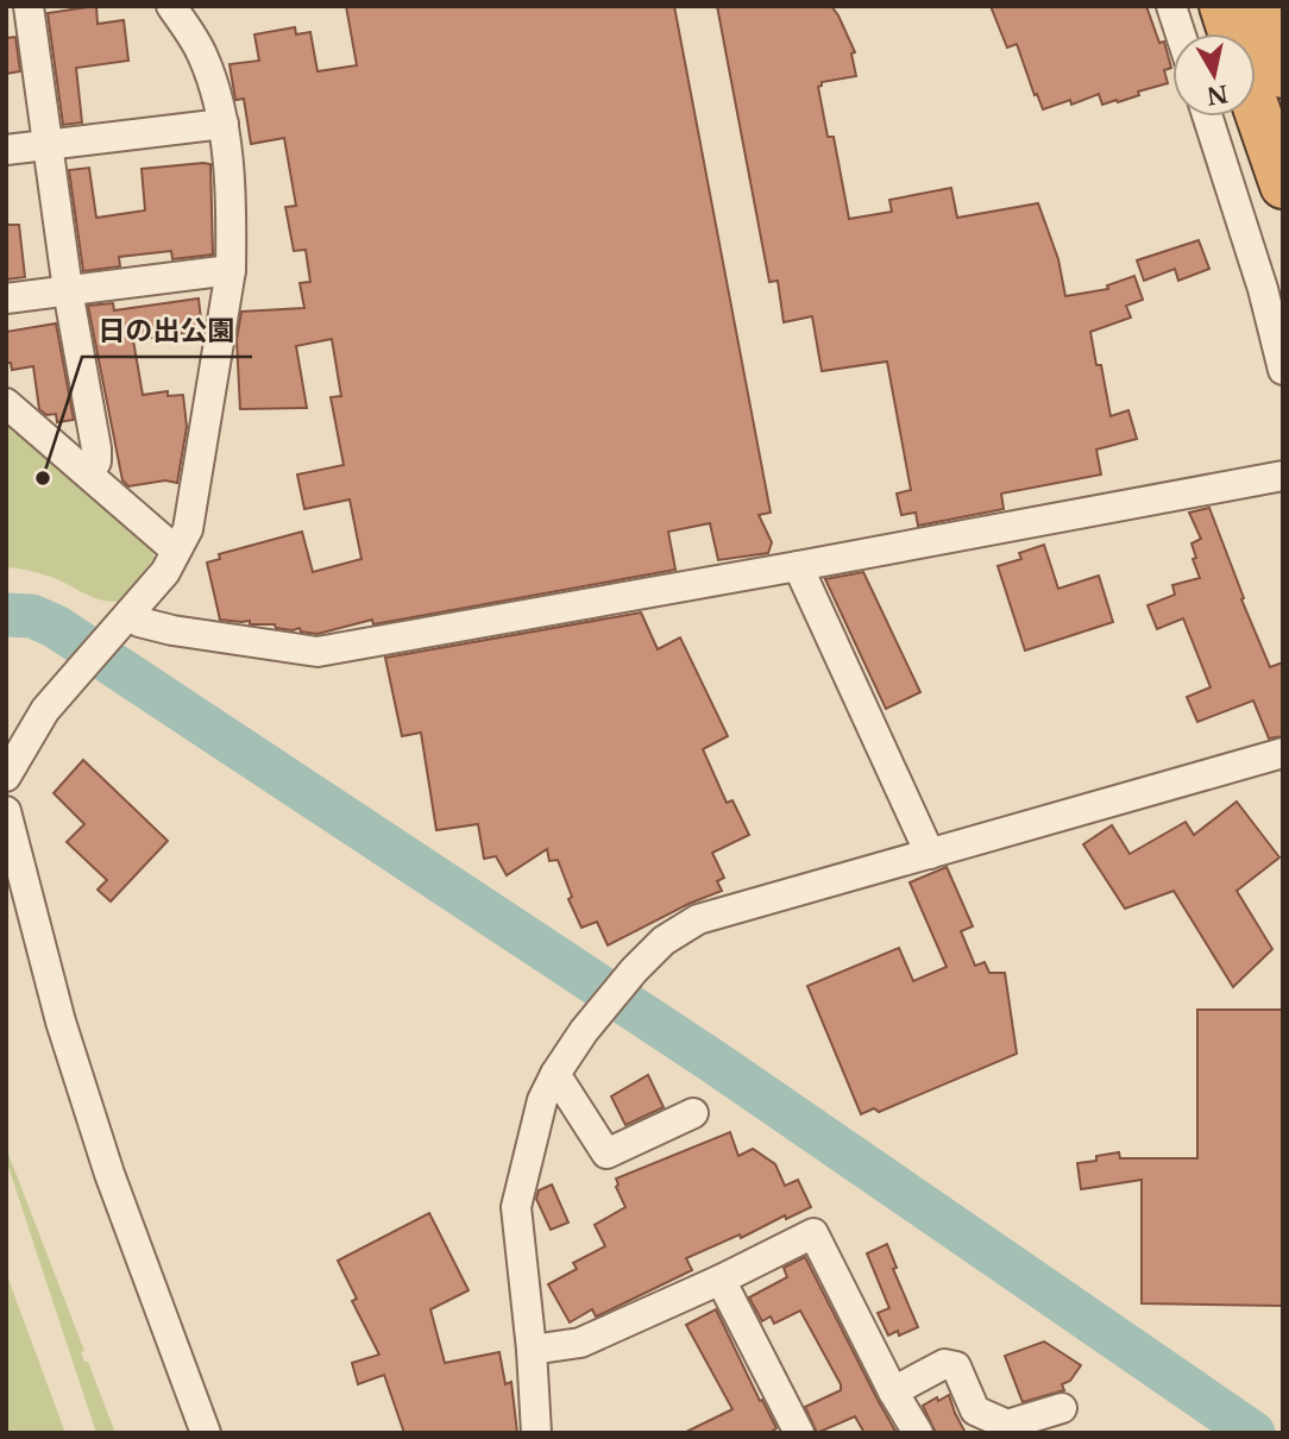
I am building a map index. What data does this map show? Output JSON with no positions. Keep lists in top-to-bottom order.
{
  "places": ["日の出公園"],
  "north": "bottom"
}
